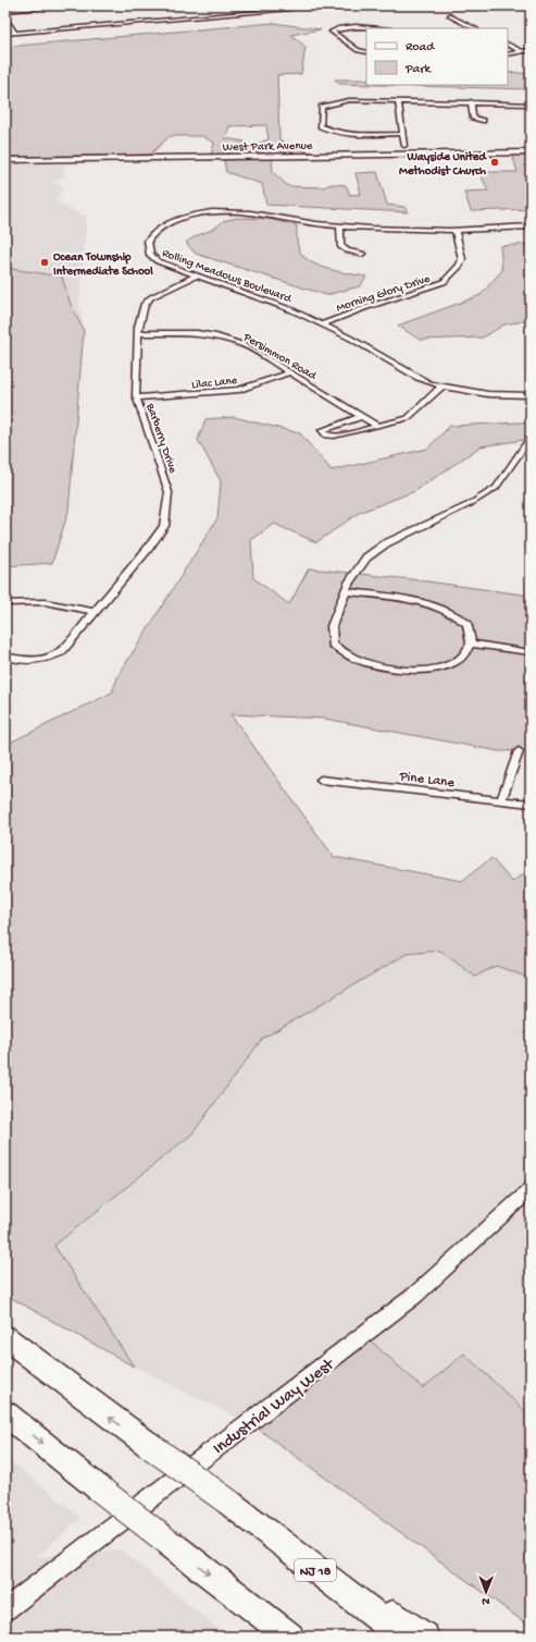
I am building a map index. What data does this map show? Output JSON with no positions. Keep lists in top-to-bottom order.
{
  "streets": {
    "highway": ["NJ 18"],
    "street": [
      "West Park Avenue",
      "Rolling Meadows Boulevard",
      "Morning Glory Drive",
      "Persimmon Road",
      "Lilac Lane",
      "Barberry Drive",
      "Pine Lane",
      "Industrial Way West"
    ]
  },
  "crossings": [
    ["Rolling Meadows Boulevard", "Morning Glory Drive"],
    ["Rolling Meadows Boulevard", "Barberry Drive"],
    ["Persimmon Road", "Lilac Lane"],
    ["Persimmon Road", "Barberry Drive"],
    ["Lilac Lane", "Barberry Drive"]
  ],
  "places": ["Wayside United Methodist Church", "Ocean Township Intermediate School"],
  "legend": ["Road", "Park"],
  "north": "bottom"
}
